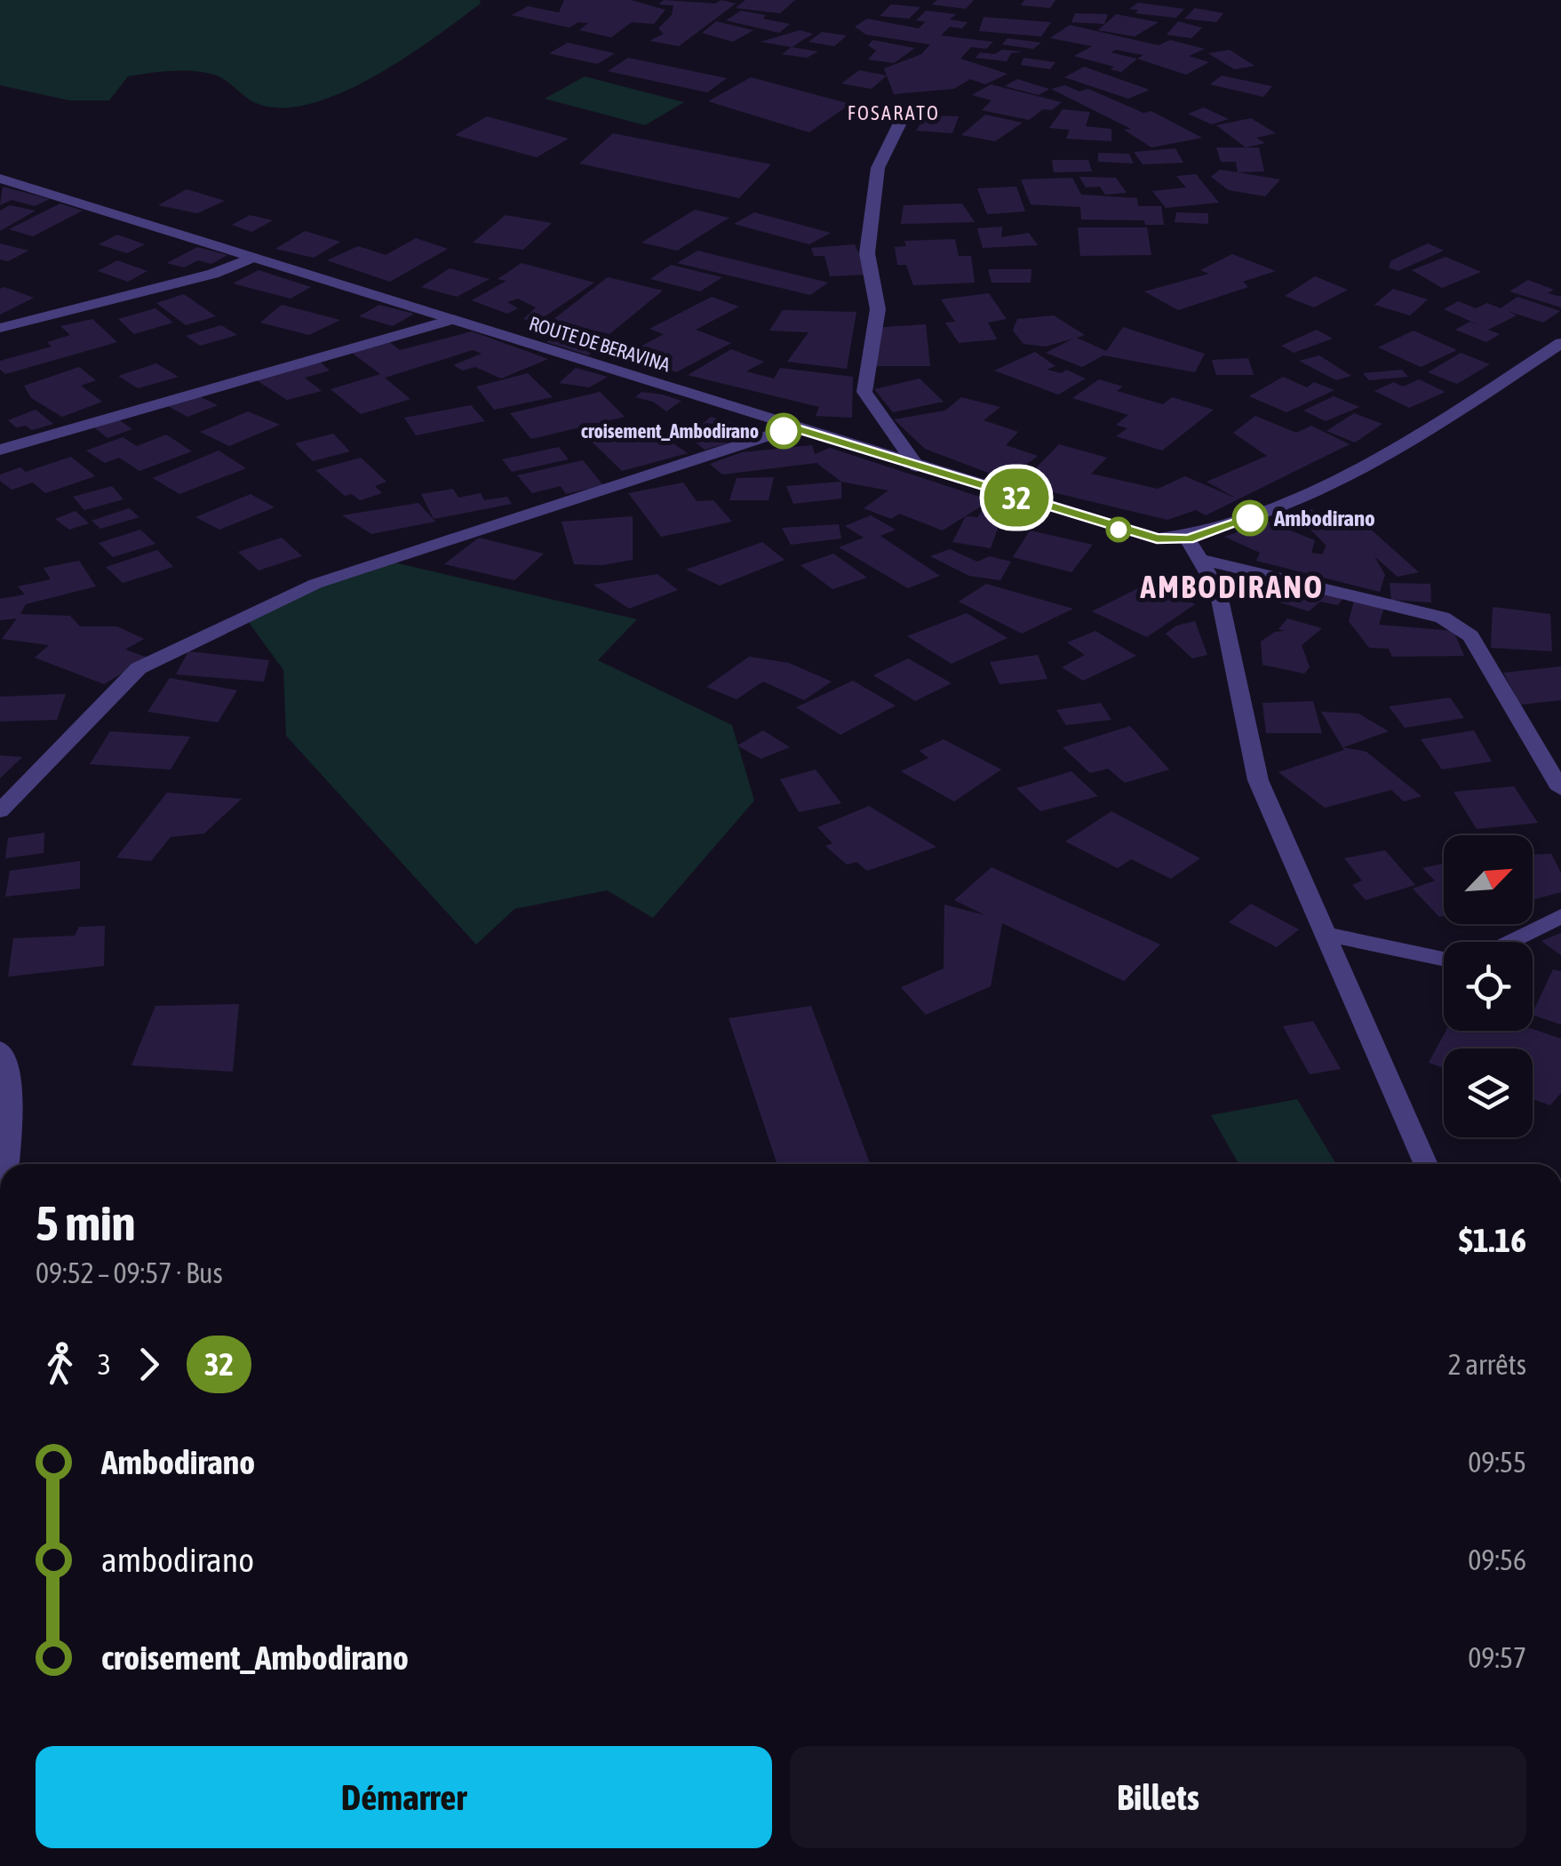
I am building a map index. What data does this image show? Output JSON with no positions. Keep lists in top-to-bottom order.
{
  "streets": {
    "street": ["ROUTE DE BERAVINA"]
  },
  "districts": ["FOSARATO", "AMBODIRANO"],
  "places": ["croisement_Ambodirano", "Ambodirano"],
  "lines": ["bus line 32"],
  "north": "top right",
  "page": {
    "on_map": "32",
    "heading": ["5 min", "09:52 – 09:57 · Bus", "$1.16"],
    "legs": ["3", "32", "2 arrêts"],
    "list": [
      {
        "name": "Ambodirano",
        "value": "09:55"
      },
      {
        "name": "ambodirano",
        "value": "09:56"
      },
      {
        "name": "croisement_Ambodirano",
        "value": "09:57"
      }
    ],
    "buttons": ["Démarrer", "Billets"]
  }
}
